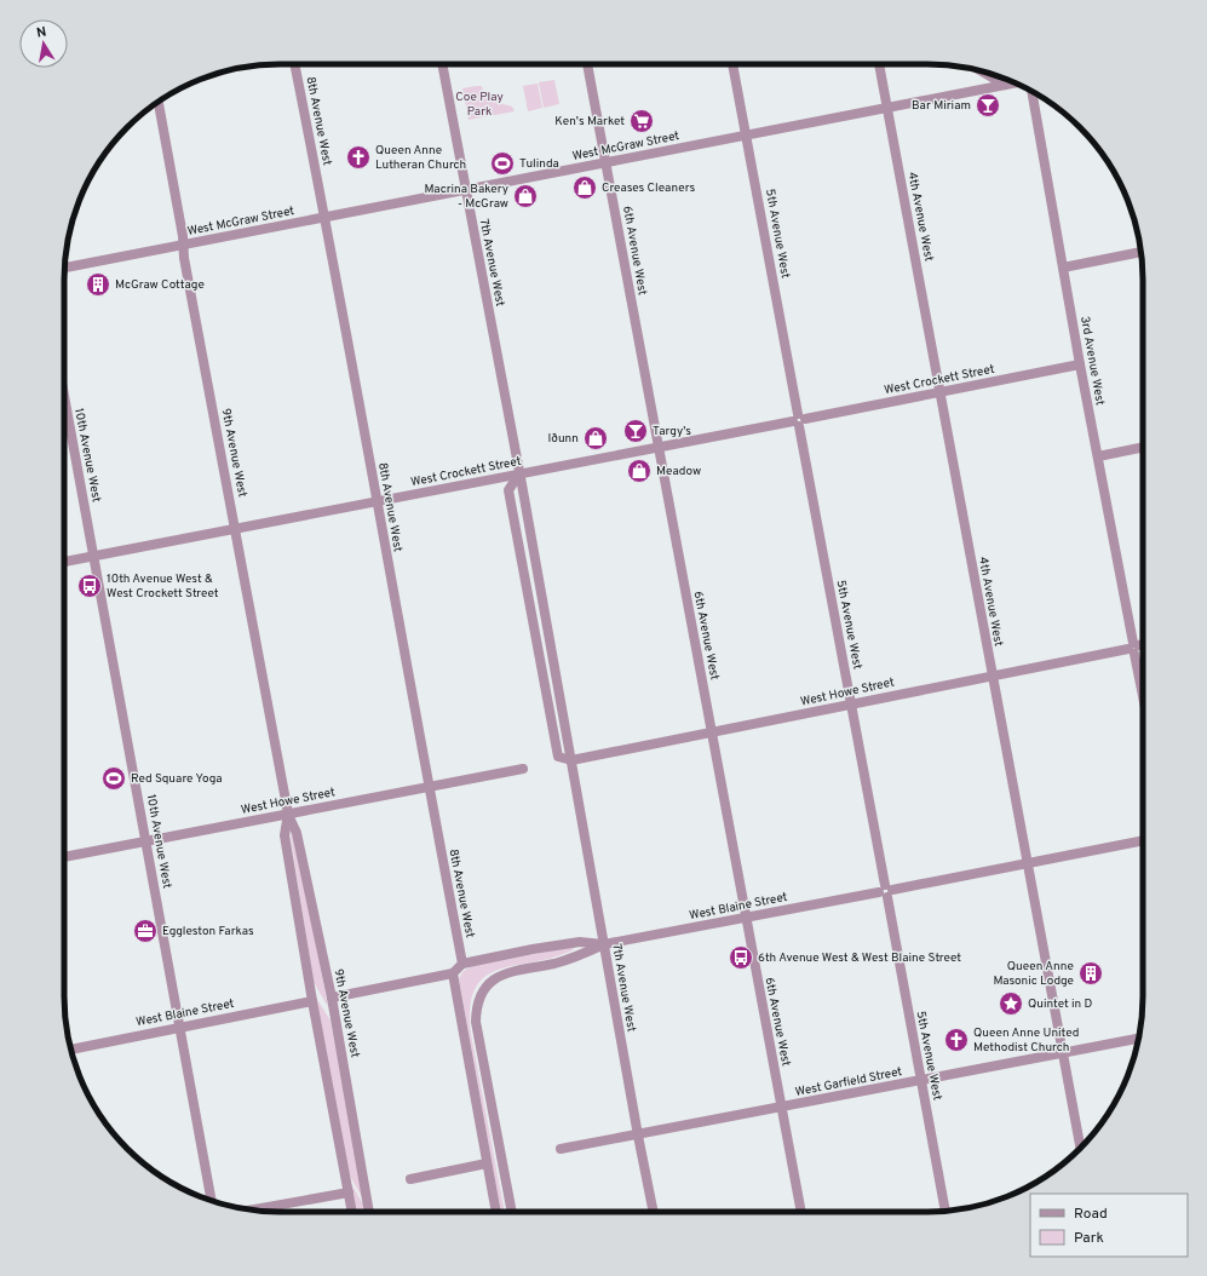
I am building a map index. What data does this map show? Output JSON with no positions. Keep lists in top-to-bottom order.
{
  "streets": {
    "street": [
      "8th Avenue West",
      "West McGraw Street",
      "4th Avenue West",
      "5th Avenue West",
      "6th Avenue West",
      "7th Avenue West",
      "3rd Avenue West",
      "West Crockett Street",
      "9th Avenue West",
      "10th Avenue West",
      "West Howe Street",
      "West Blaine Street",
      "West Garfield Street"
    ]
  },
  "crossings": [
    ["8th Avenue West", "West McGraw Street"],
    ["8th Avenue West", "West Crockett Street"],
    ["8th Avenue West", "West Howe Street"],
    ["8th Avenue West", "West Blaine Street"],
    ["West McGraw Street", "4th Avenue West"],
    ["West McGraw Street", "5th Avenue West"],
    ["West McGraw Street", "6th Avenue West"],
    ["West McGraw Street", "7th Avenue West"],
    ["West McGraw Street", "9th Avenue West"],
    ["4th Avenue West", "West Crockett Street"],
    ["4th Avenue West", "West Howe Street"],
    ["4th Avenue West", "West Blaine Street"],
    ["4th Avenue West", "West Garfield Street"],
    ["5th Avenue West", "West Crockett Street"],
    ["5th Avenue West", "West Howe Street"],
    ["5th Avenue West", "West Blaine Street"],
    ["5th Avenue West", "West Garfield Street"],
    ["6th Avenue West", "West Crockett Street"],
    ["6th Avenue West", "West Howe Street"],
    ["6th Avenue West", "West Blaine Street"],
    ["6th Avenue West", "West Garfield Street"],
    ["7th Avenue West", "West Crockett Street"],
    ["7th Avenue West", "West Howe Street"],
    ["7th Avenue West", "West Blaine Street"],
    ["7th Avenue West", "West Garfield Street"],
    ["3rd Avenue West", "West Crockett Street"],
    ["3rd Avenue West", "West Howe Street"],
    ["West Crockett Street", "9th Avenue West"],
    ["West Crockett Street", "10th Avenue West"],
    ["9th Avenue West", "West Howe Street"],
    ["9th Avenue West", "West Blaine Street"],
    ["10th Avenue West", "West Howe Street"],
    ["10th Avenue West", "West Blaine Street"]
  ],
  "parks": ["Coe Play Park"],
  "places": {
    "bar": ["Bar Miriam", "Targy's"],
    "supermarket": ["Ken's Market"],
    "church": ["Queen Anne Lutheran Church", "Queen Anne United Methodist Church"],
    "sports": ["Tulinda", "Red Square Yoga"],
    "shop": [
      "Creases Cleaners",
      "Macrina Bakery - McGraw",
      "Iðunn",
      "Meadow"
    ],
    "building": ["McGraw Cottage", "Queen Anne Masonic Lodge"],
    "bus stop": ["10th Avenue West & West Crockett Street", "6th Avenue West & West Blaine Street"],
    "office": ["Eggleston Farkas"],
    "place": ["Quintet in D"]
  },
  "legend": ["Road", "Park"],
  "north": "top"
}
